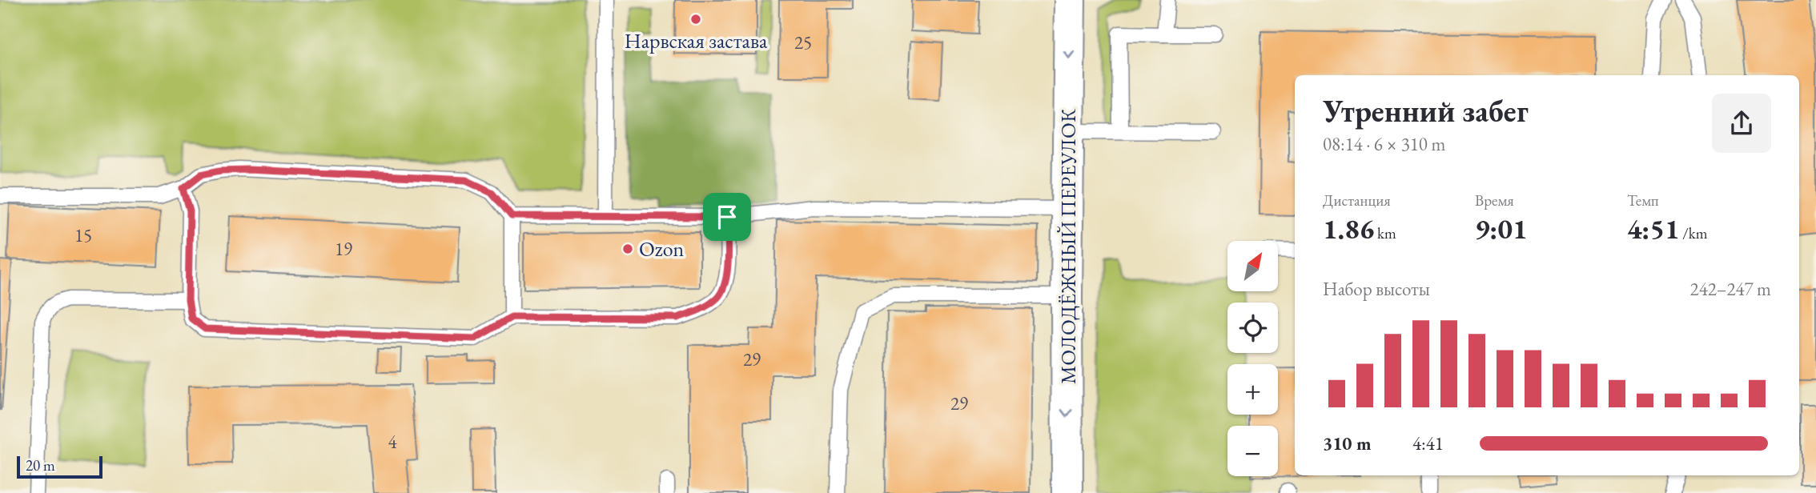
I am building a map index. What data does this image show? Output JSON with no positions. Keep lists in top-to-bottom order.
{
  "streets": {
    "street": ["МОЛОДЁЖНЫЙ ПЕРЕУЛОК"]
  },
  "one_way": ["МОЛОДЁЖНЫЙ ПЕРЕУЛОК"],
  "places": ["Нарвская застава", "Ozon"],
  "house_numbers": [
    "25",
    "15",
    "19",
    "29",
    "29",
    "4"
  ],
  "scale_bar": "20 m",
  "north": "top right",
  "page": {
    "heading": ["Утренний забег", "08:14 · 6 × 310 m"],
    "stats": [
      ["Дистанция", "1.86 km"],
      ["Время", "9:01"],
      ["Темп", "4:51 /km"]
    ],
    "map_buttons": ["+", "−"],
    "chart": ["Набор высоты", "242–247 m"],
    "list": [
      {
        "name": "310 m",
        "note": "4:41"
      }
    ],
    "scale": "20 m"
  }
}
